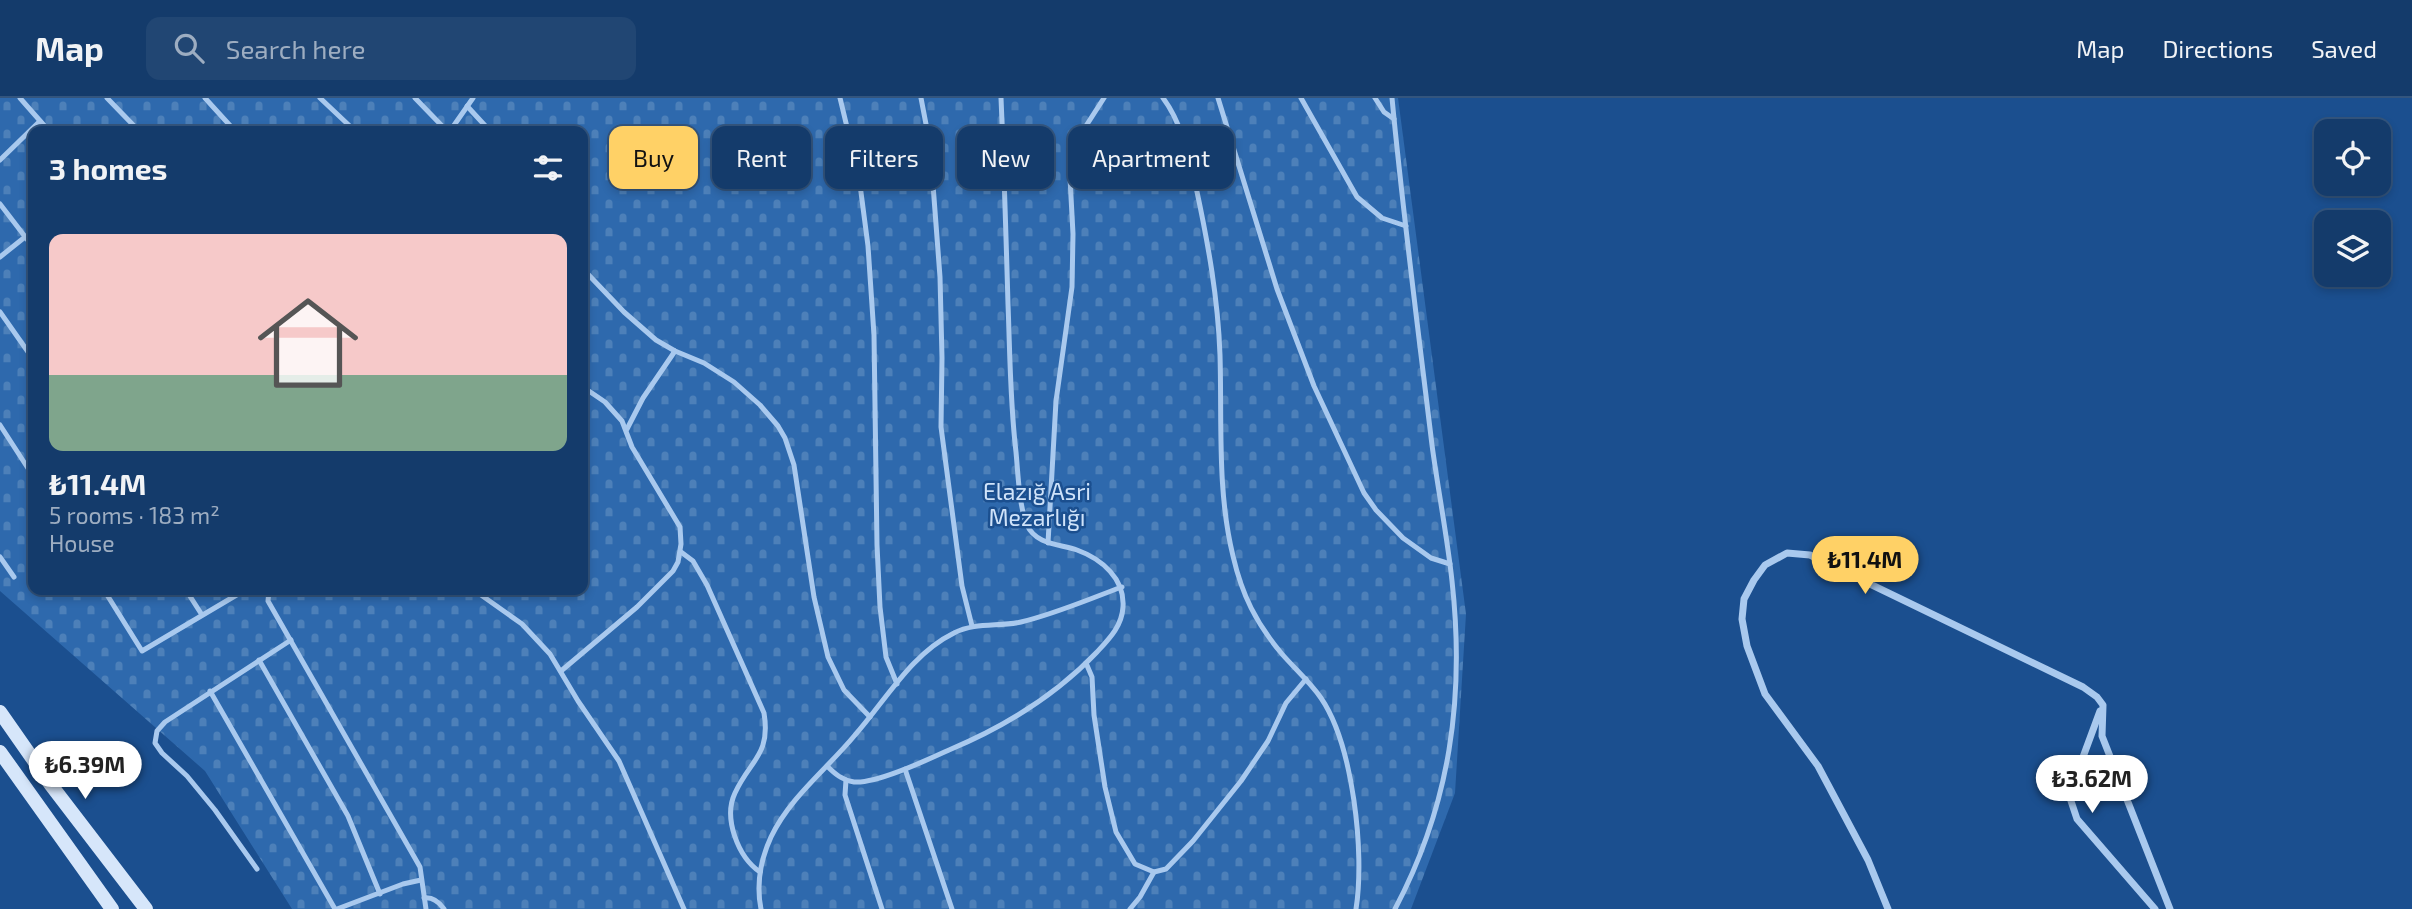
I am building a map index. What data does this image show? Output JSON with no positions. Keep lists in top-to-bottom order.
{
  "parks": ["Elazığ Asri Mezarlığı"],
  "page": {
    "header": "Map",
    "search": "Search here",
    "nav": ["Map", "Directions", "Saved"],
    "chip": [
      "Buy",
      "Rent",
      "Filters",
      "New",
      "Apartment"
    ],
    "heading": "3 homes",
    "list": [
      {
        "name": "₺11.4M",
        "note": "5 rooms · 183 m² · House"
      }
    ],
    "price": ["₺11.4M", "₺6.39M", "₺3.62M"]
  }
}
